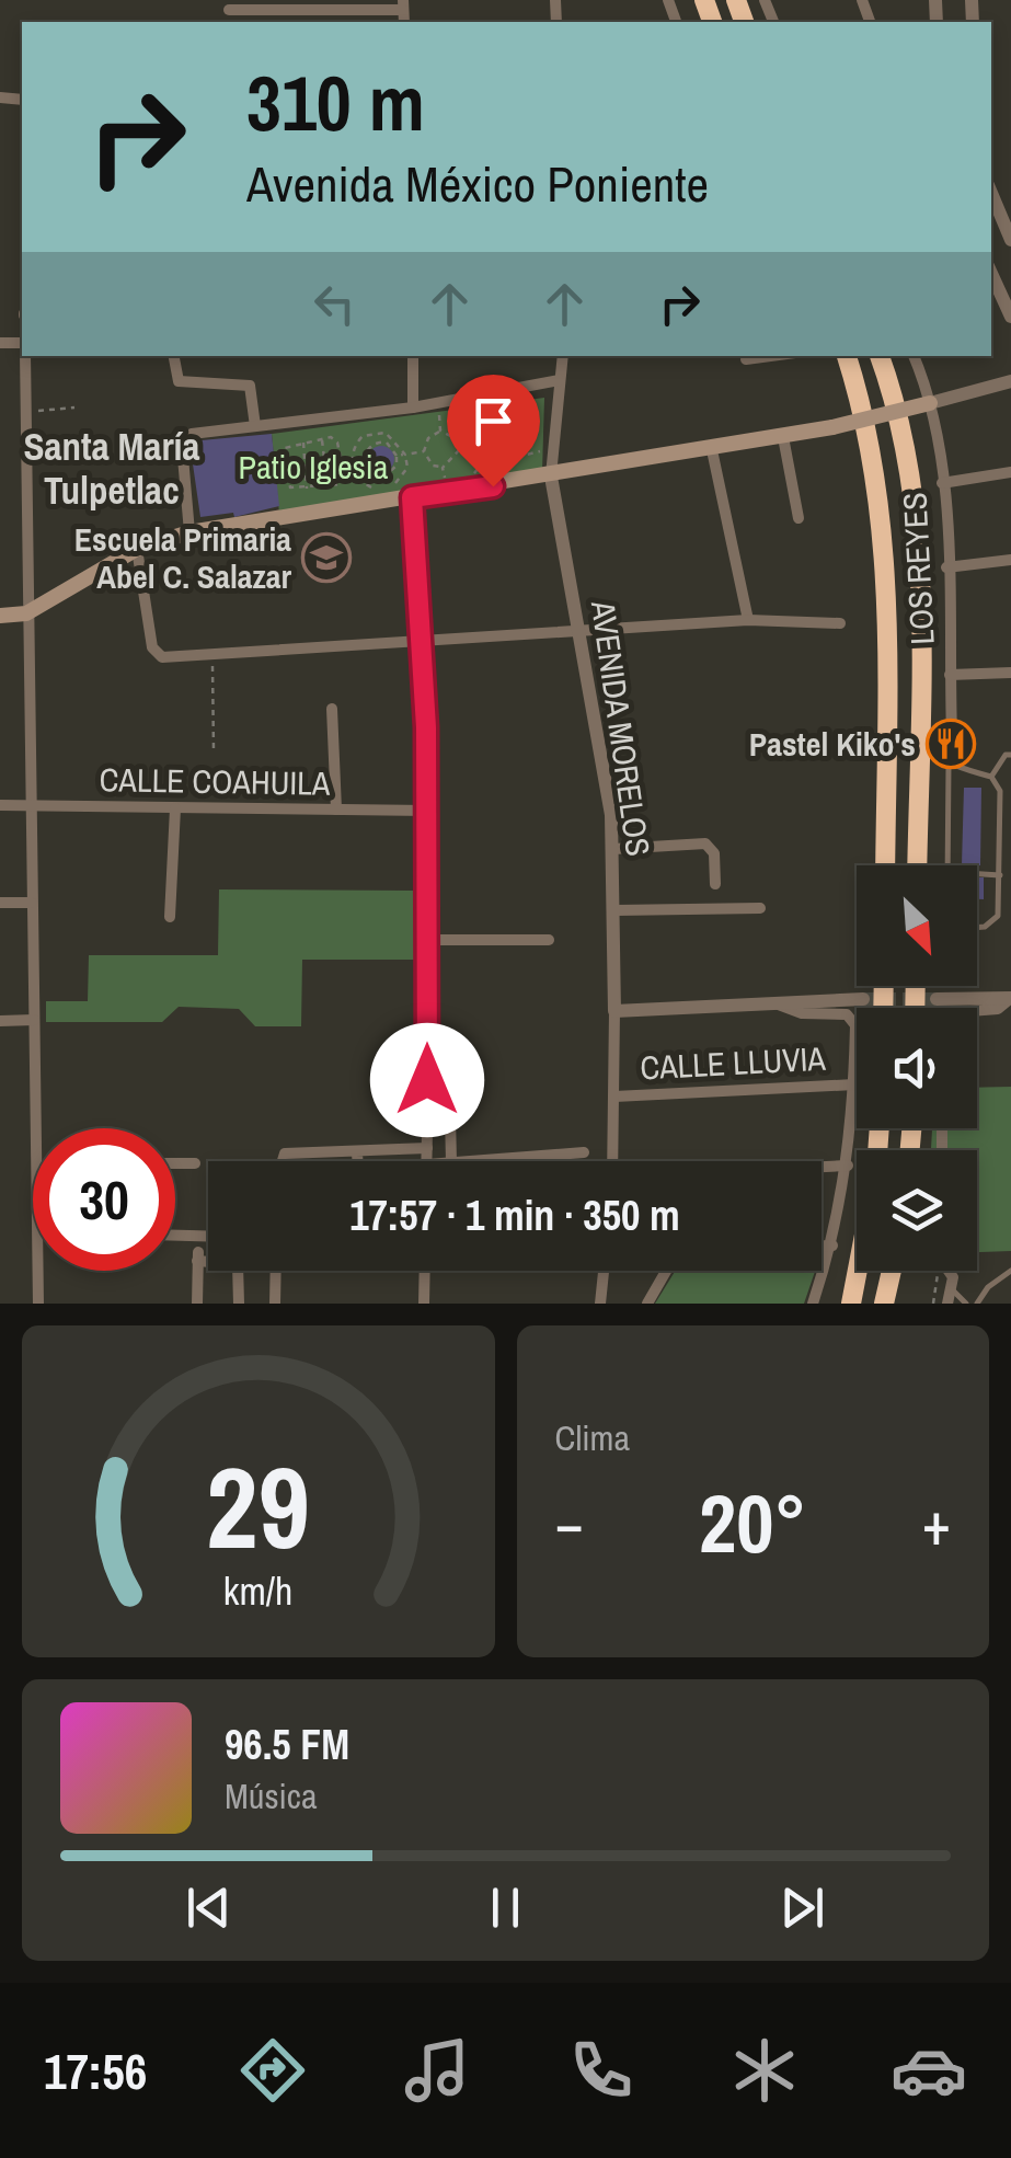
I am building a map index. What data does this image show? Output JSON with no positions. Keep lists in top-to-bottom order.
{
  "streets": {
    "street": [
      "LOS REYES",
      "AVENIDA MORELOS",
      "CALLE COAHUILA",
      "CALLE LLUVIA"
    ]
  },
  "crossings": [
    ["AVENIDA MORELOS", "CALLE LLUVIA"]
  ],
  "districts": ["Santa María Tulpetlac"],
  "parks": ["Patio Iglesia"],
  "places": {
    "school or university": ["Escuela Primaria Abel C. Salazar"],
    "restaurant": ["Pastel Kiko's"]
  },
  "north": "bottom right",
  "page": {
    "turn": ["310 m", "Avenida México Poniente"],
    "limit": "30",
    "trip": "17:57 · 1 min · 350 m",
    "tile": "Clima",
    "heat": ["−", "20°", "+"],
    "song": ["96.5 FM", "Música"],
    "tabs": "17:56",
    "gauge": ["29", "km/h"]
  }
}
